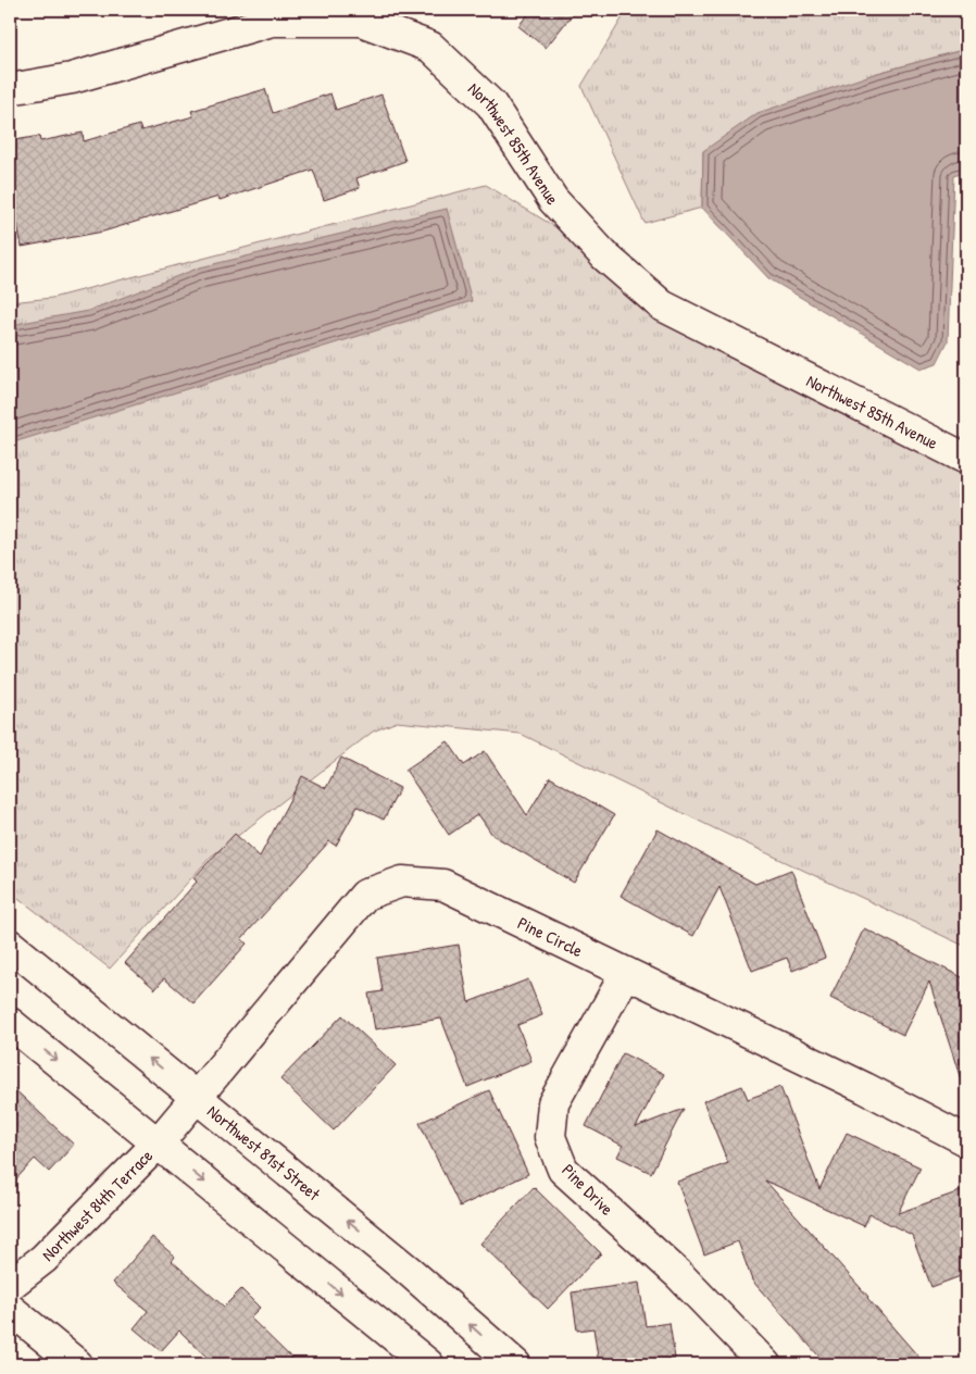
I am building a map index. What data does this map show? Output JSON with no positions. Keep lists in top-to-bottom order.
{
  "streets": {
    "street": [
      "Northwest 85th Avenue",
      "Pine Circle",
      "Northwest 81st Street",
      "Pine Drive",
      "Northwest 84th Terrace"
    ]
  },
  "crossings": [
    ["Pine Circle", "Northwest 81st Street"],
    ["Pine Circle", "Pine Drive"],
    ["Pine Circle", "Northwest 84th Terrace"]
  ]
}
